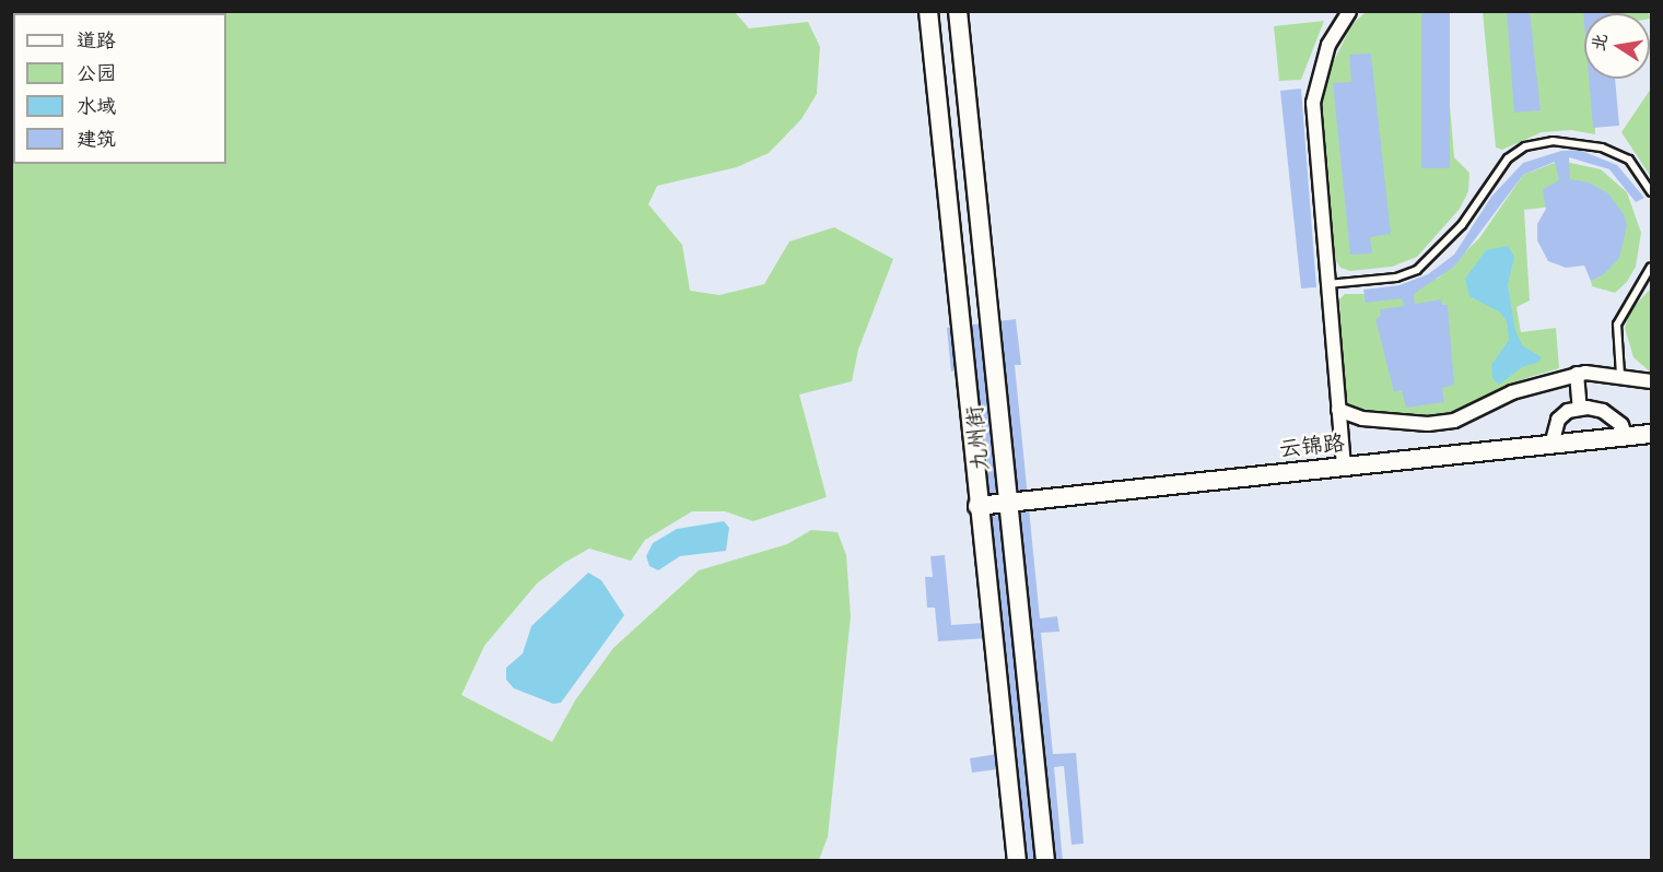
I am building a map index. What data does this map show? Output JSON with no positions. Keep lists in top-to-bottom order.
{
  "streets": {
    "main road": ["九州街", "云锦路"]
  },
  "crossings": [
    ["九州街", "云锦路"]
  ],
  "legend": [
    "道路",
    "公园",
    "水域",
    "建筑"
  ],
  "north": "left"
}
